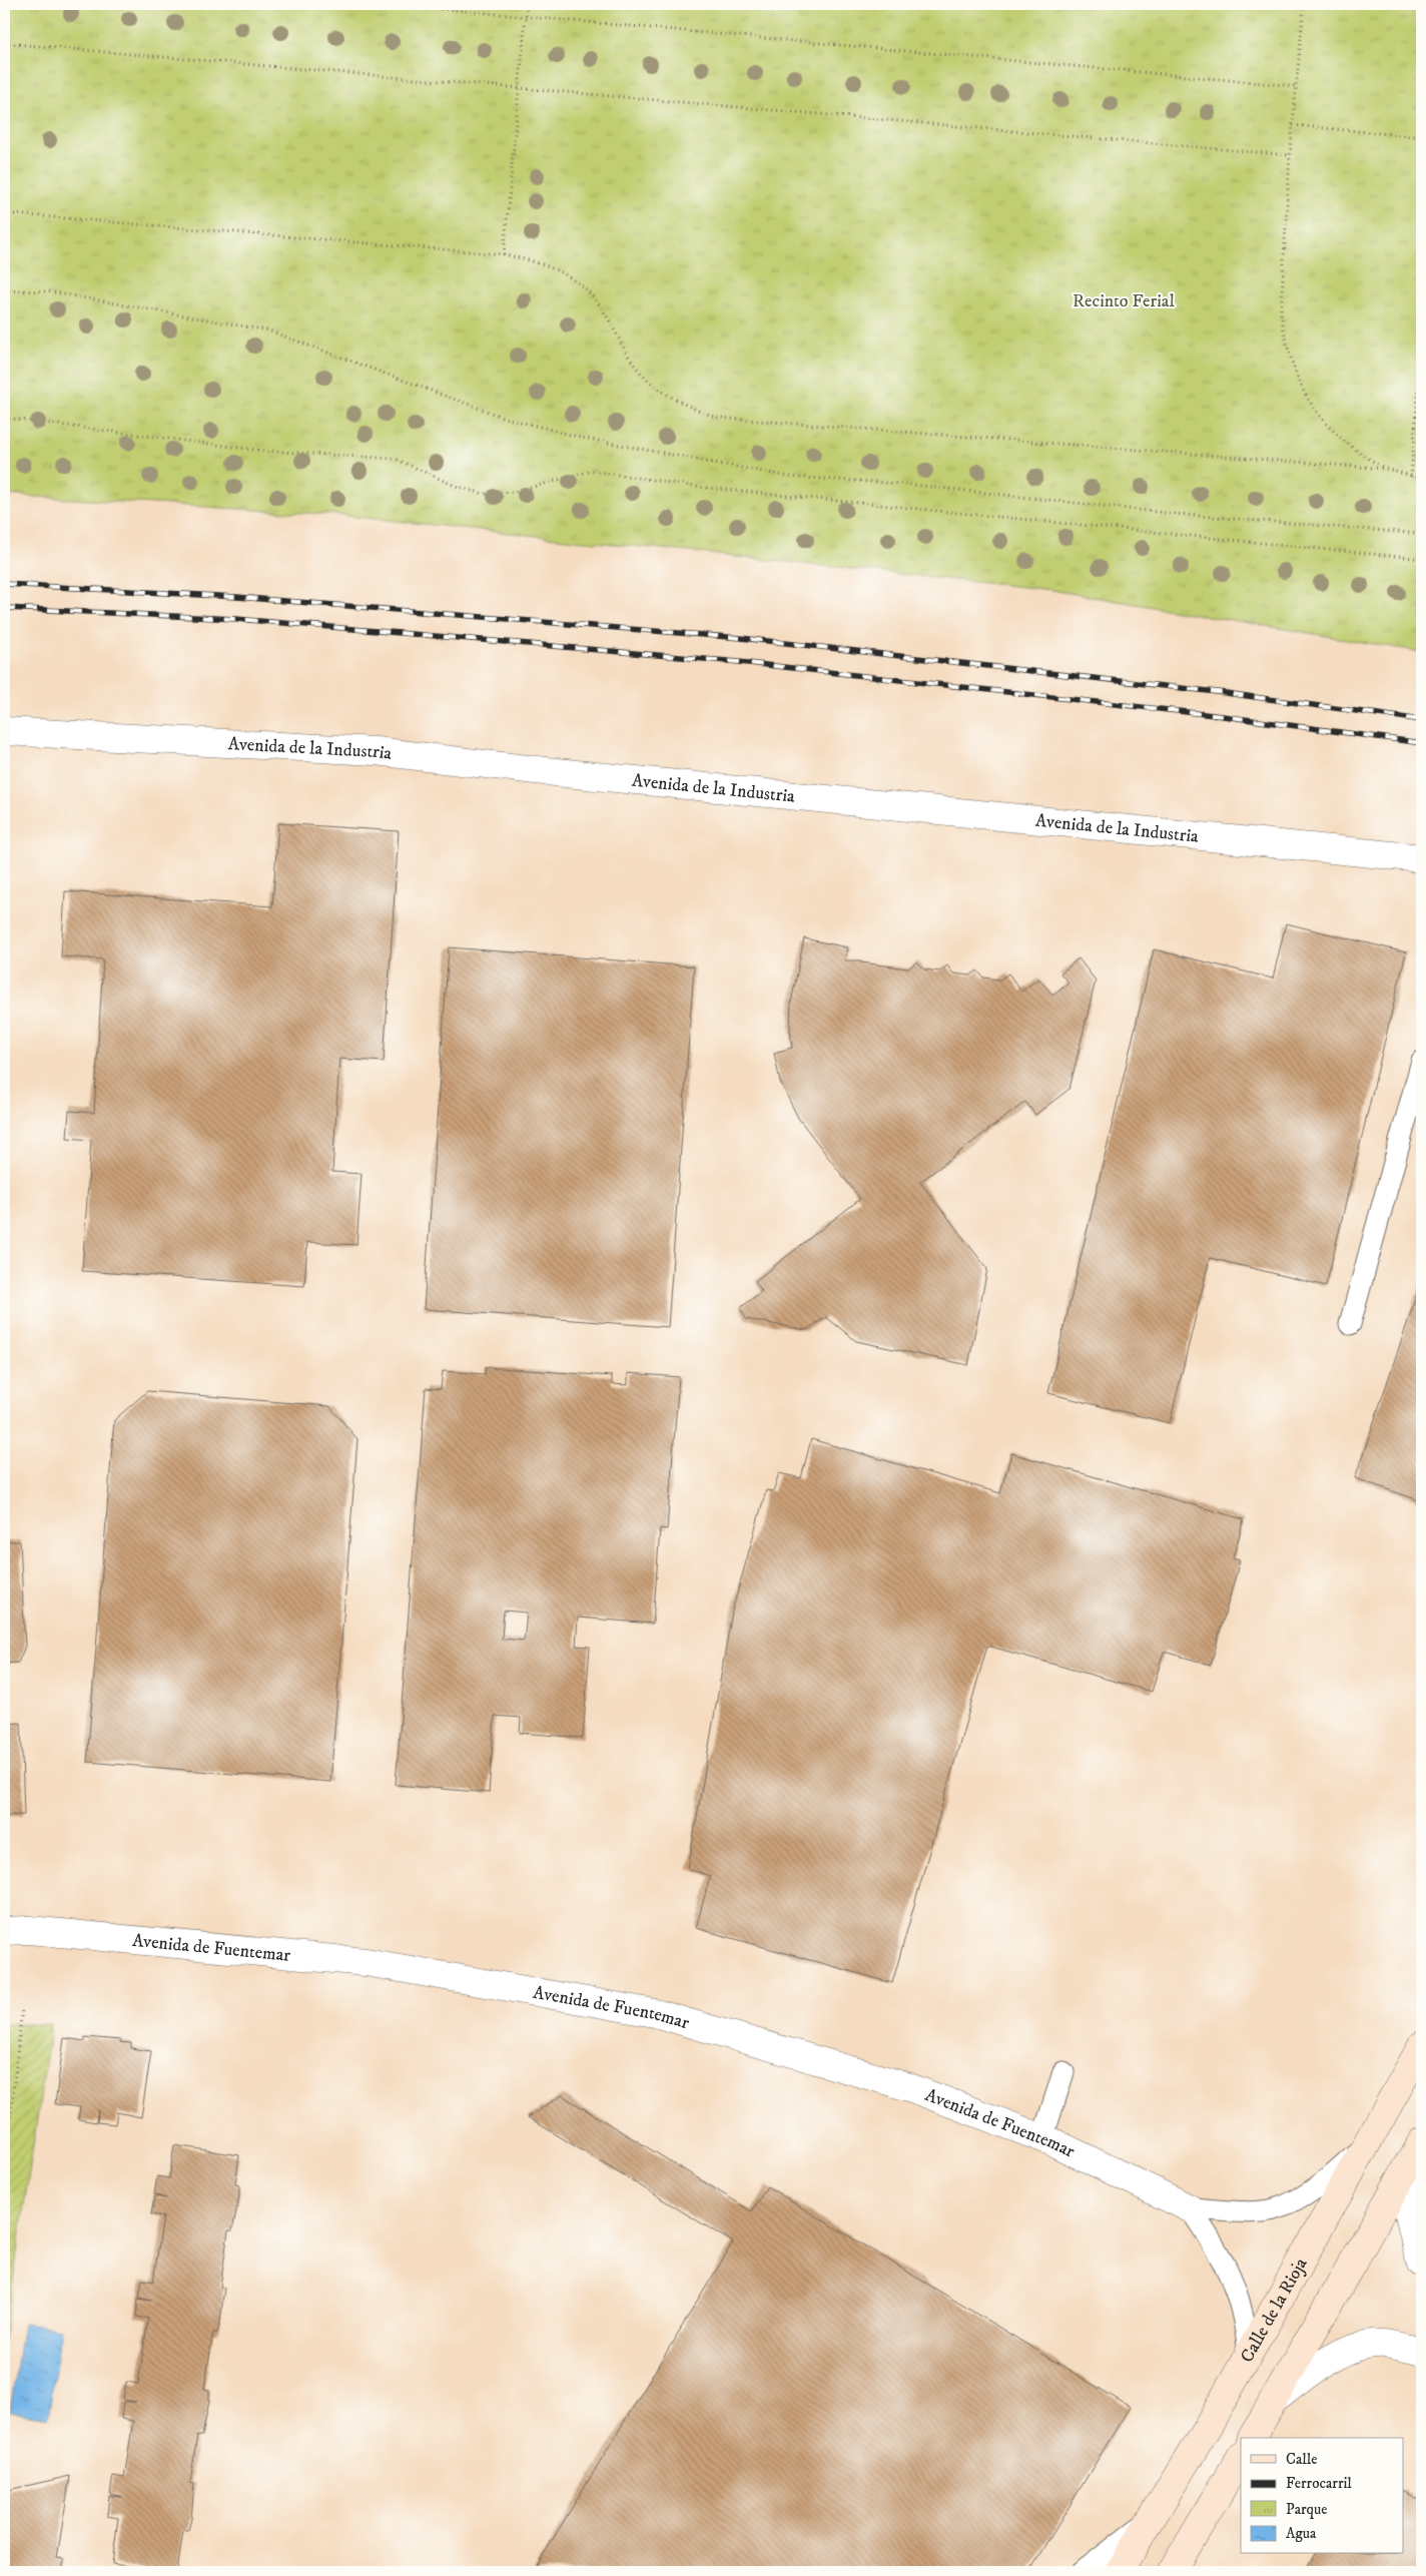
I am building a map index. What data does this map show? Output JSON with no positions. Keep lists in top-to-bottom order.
{
  "streets": {
    "main road": ["Calle de la Rioja"],
    "street": ["Avenida de la Industria", "Avenida de Fuentemar"]
  },
  "parks": ["Recinto Ferial"],
  "legend": [
    "Calle",
    "Ferrocarril",
    "Parque",
    "Agua"
  ]
}
